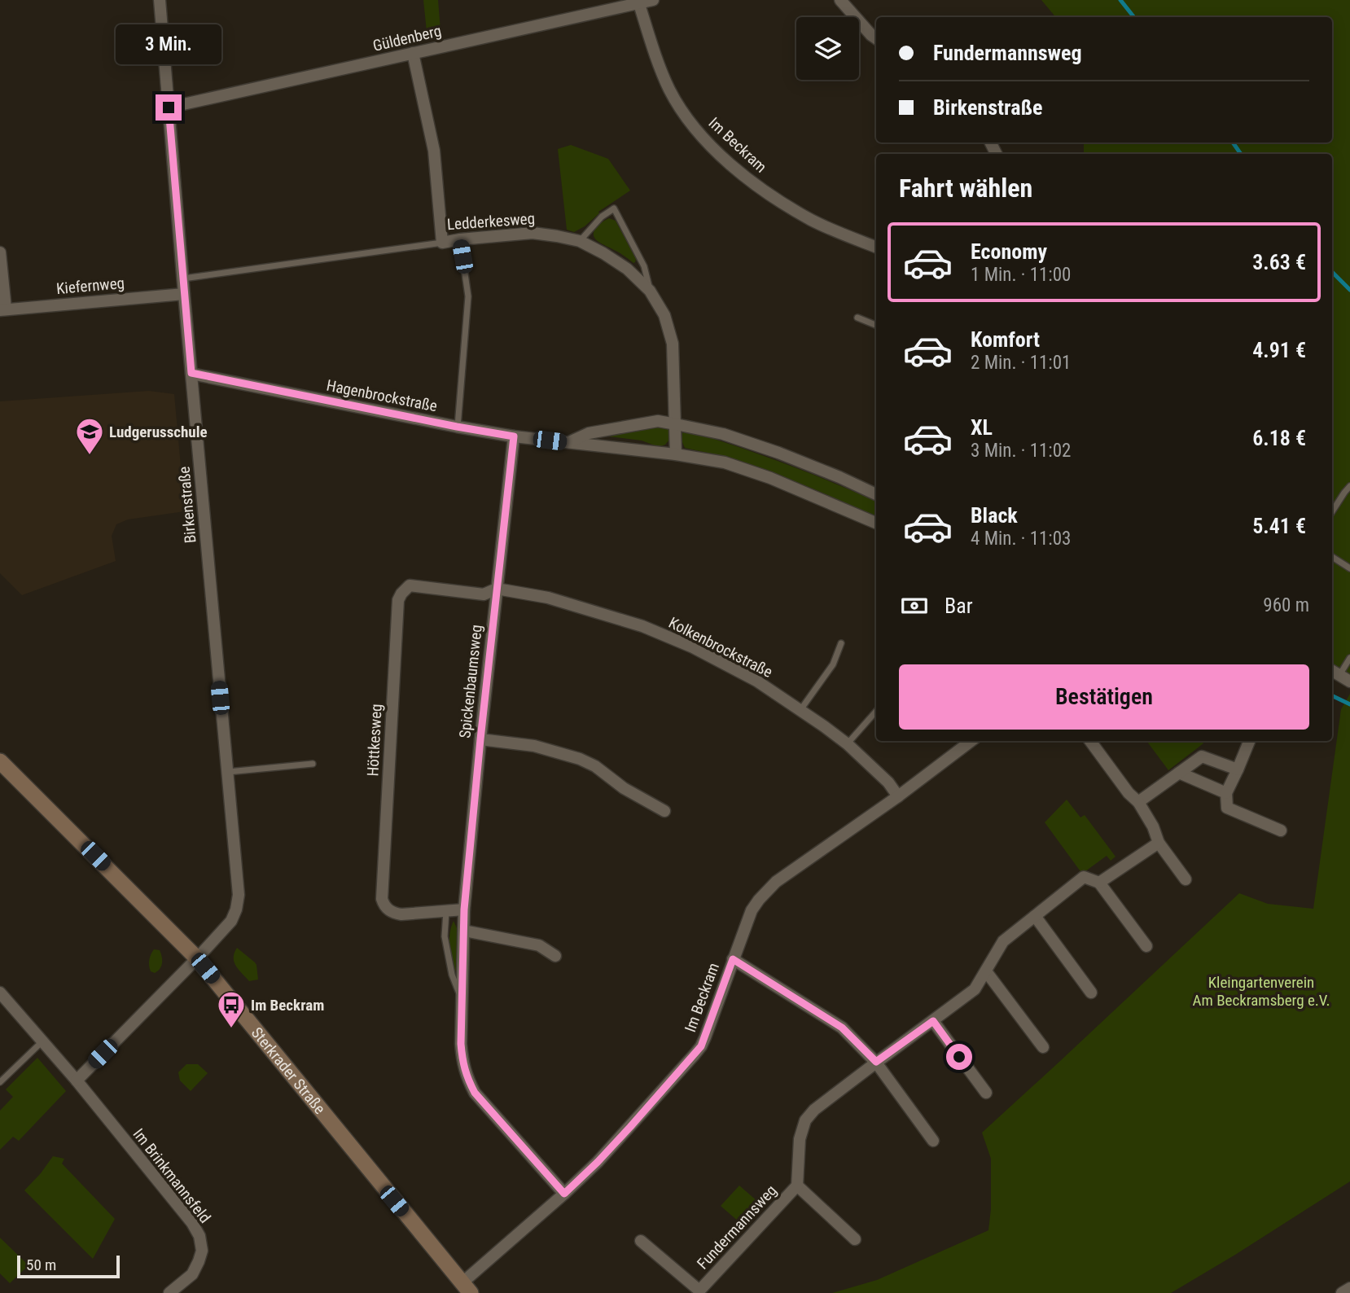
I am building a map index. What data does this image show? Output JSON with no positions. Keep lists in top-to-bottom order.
{
  "streets": {
    "main road": ["Sterkrader Straße"],
    "street": [
      "Güldenberg",
      "Im Beckram",
      "Ledderkesweg",
      "Kiefernweg",
      "Hagenbrockstraße",
      "Birkenstraße",
      "Kolkenbrockstraße",
      "Spickenbaumsweg",
      "Höttkesweg",
      "Im Brinkmannsfeld",
      "Fundermannsweg"
    ]
  },
  "crossings": [
    ["Güldenberg", "Im Beckram"],
    ["Güldenberg", "Ledderkesweg"],
    ["Güldenberg", "Birkenstraße"],
    ["Im Beckram", "Kolkenbrockstraße"],
    ["Im Beckram", "Spickenbaumsweg"],
    ["Im Beckram", "Sterkrader Straße"],
    ["Ledderkesweg", "Hagenbrockstraße"],
    ["Kiefernweg", "Birkenstraße"],
    ["Hagenbrockstraße", "Birkenstraße"],
    ["Hagenbrockstraße", "Spickenbaumsweg"],
    ["Birkenstraße", "Sterkrader Straße"],
    ["Kolkenbrockstraße", "Spickenbaumsweg"],
    ["Kolkenbrockstraße", "Höttkesweg"],
    ["Spickenbaumsweg", "Höttkesweg"]
  ],
  "parks": ["Kleingartenverein Am Beckramsberg e.V."],
  "places": {
    "school or university": ["Ludgerusschule"],
    "bus stop": ["Im Beckram"]
  },
  "scale_bar": "50 m",
  "page": {
    "banner": ["Fundermannsweg", "Birkenstraße"],
    "bubble": "3 Min.",
    "heading": "Fahrt wählen",
    "list": [
      {
        "name": "Economy",
        "note": "1 Min. · 11:00",
        "value": "3.63 €"
      },
      {
        "name": "Komfort",
        "note": "2 Min. · 11:01",
        "value": "4.91 €"
      },
      {
        "name": "XL",
        "note": "3 Min. · 11:02",
        "value": "6.18 €"
      },
      {
        "name": "Black",
        "note": "4 Min. · 11:03",
        "value": "5.41 €"
      }
    ],
    "pay": ["Bar", "960 m"],
    "buttons": "Bestätigen",
    "scale": "50 m"
  }
}
